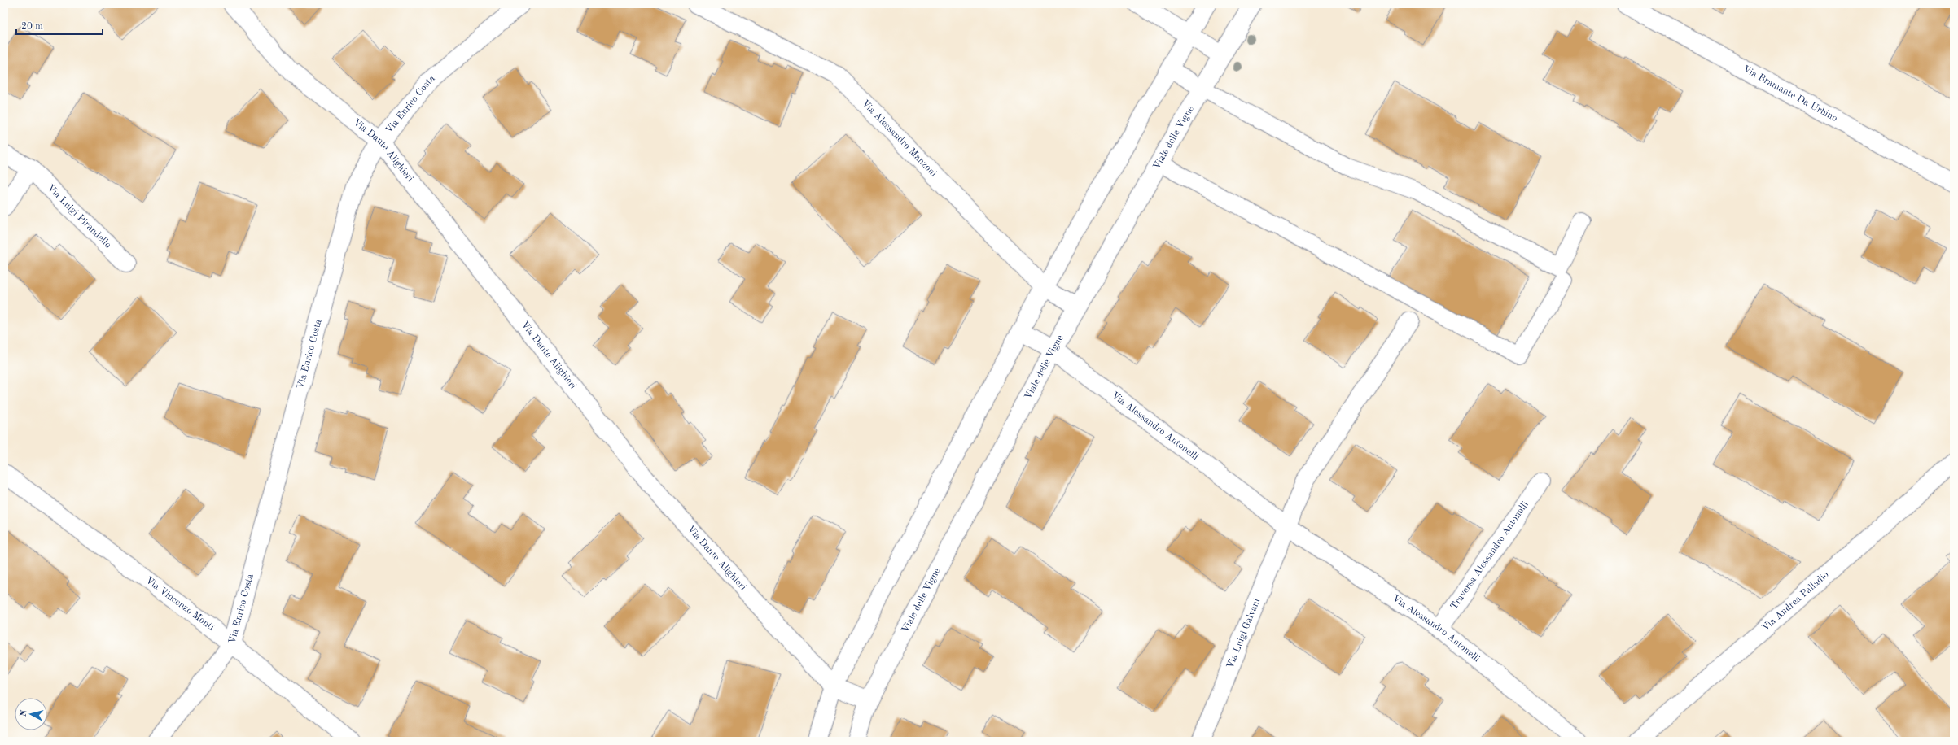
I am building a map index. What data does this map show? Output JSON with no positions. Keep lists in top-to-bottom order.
{
  "streets": {
    "street": [
      "Via Bramante Da Urbino",
      "Via Enrico Costa",
      "Via Alessandro Manzoni",
      "Viale delle Vigne",
      "Via Dante Alighieri",
      "Via Luigi Pirandello",
      "Via Alessandro Antonelli",
      "Traversa Alessandro Antonelli",
      "Via Andrea Palladio",
      "Via Vincenzo Monti",
      "Via Luigi Galvani"
    ]
  },
  "crossings": [
    ["Via Enrico Costa", "Via Dante Alighieri"],
    ["Via Enrico Costa", "Via Vincenzo Monti"],
    ["Via Alessandro Manzoni", "Viale delle Vigne"],
    ["Viale delle Vigne", "Via Dante Alighieri"],
    ["Viale delle Vigne", "Via Alessandro Antonelli"],
    ["Via Alessandro Antonelli", "Traversa Alessandro Antonelli"],
    ["Via Alessandro Antonelli", "Via Luigi Galvani"]
  ],
  "scale_bar": "20 m",
  "north": "left"
}
